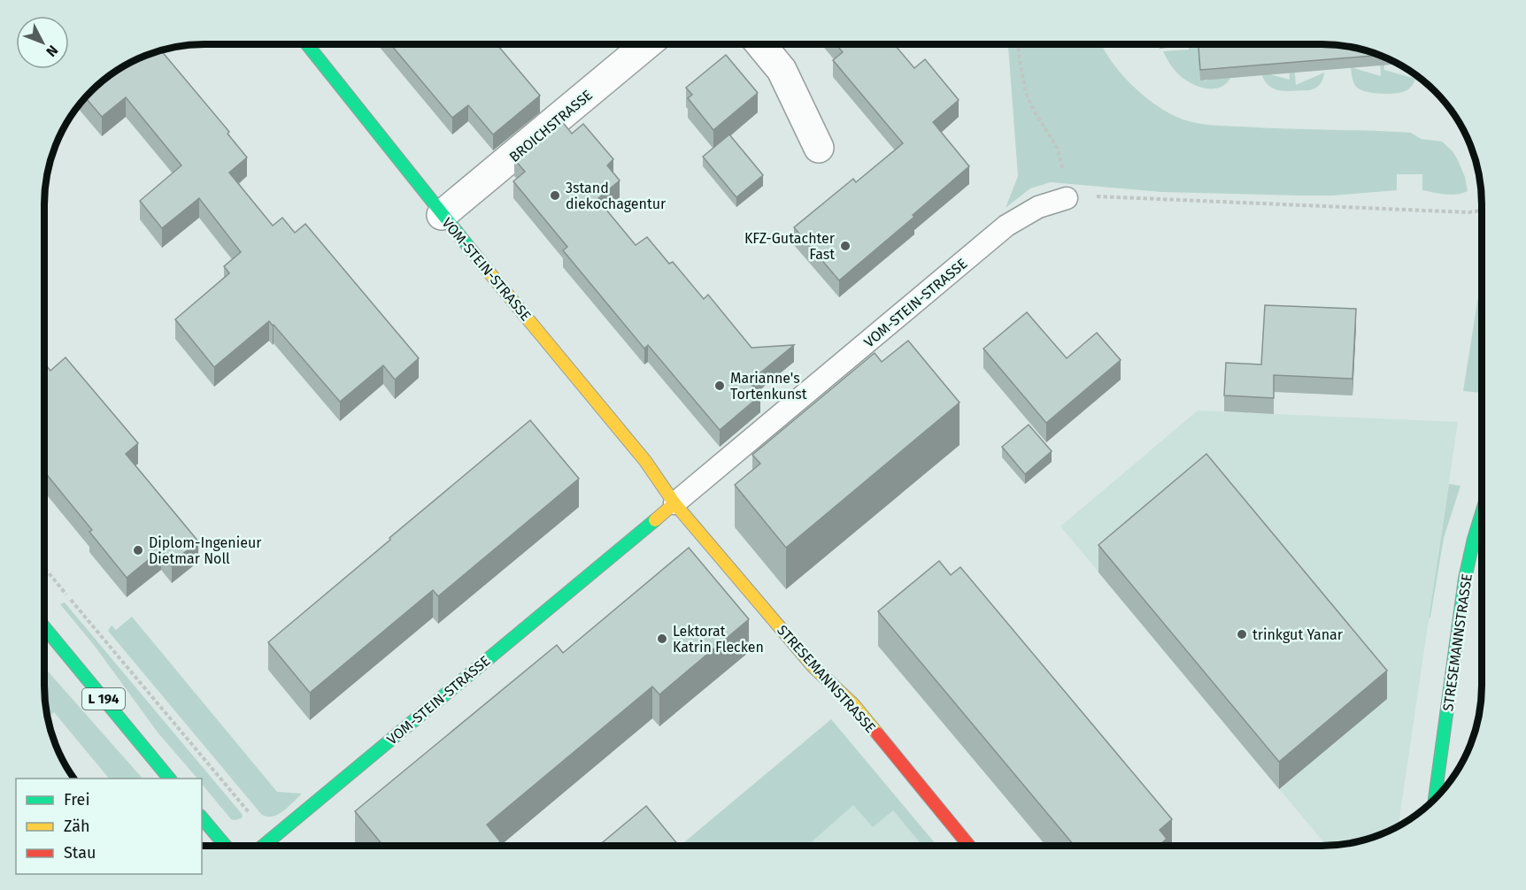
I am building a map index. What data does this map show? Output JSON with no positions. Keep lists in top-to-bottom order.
{
  "streets": {
    "street": [
      "BROICHSTRASSE",
      "VOM-STEIN-STRASSE",
      "STRESEMANNSTRASSE",
      "L 194"
    ]
  },
  "crossings": [
    ["BROICHSTRASSE", "VOM-STEIN-STRASSE"],
    ["VOM-STEIN-STRASSE", "STRESEMANNSTRASSE"]
  ],
  "places": [
    "3stand diekochagentur",
    "KFZ-Gutachter Fast",
    "Marianne's Tortenkunst",
    "Diplom-Ingenieur Dietmar Noll",
    "trinkgut Yanar",
    "Lektorat Katrin Flecken"
  ],
  "legend": ["Frei", "Zäh", "Stau"],
  "north": "bottom right"
}
